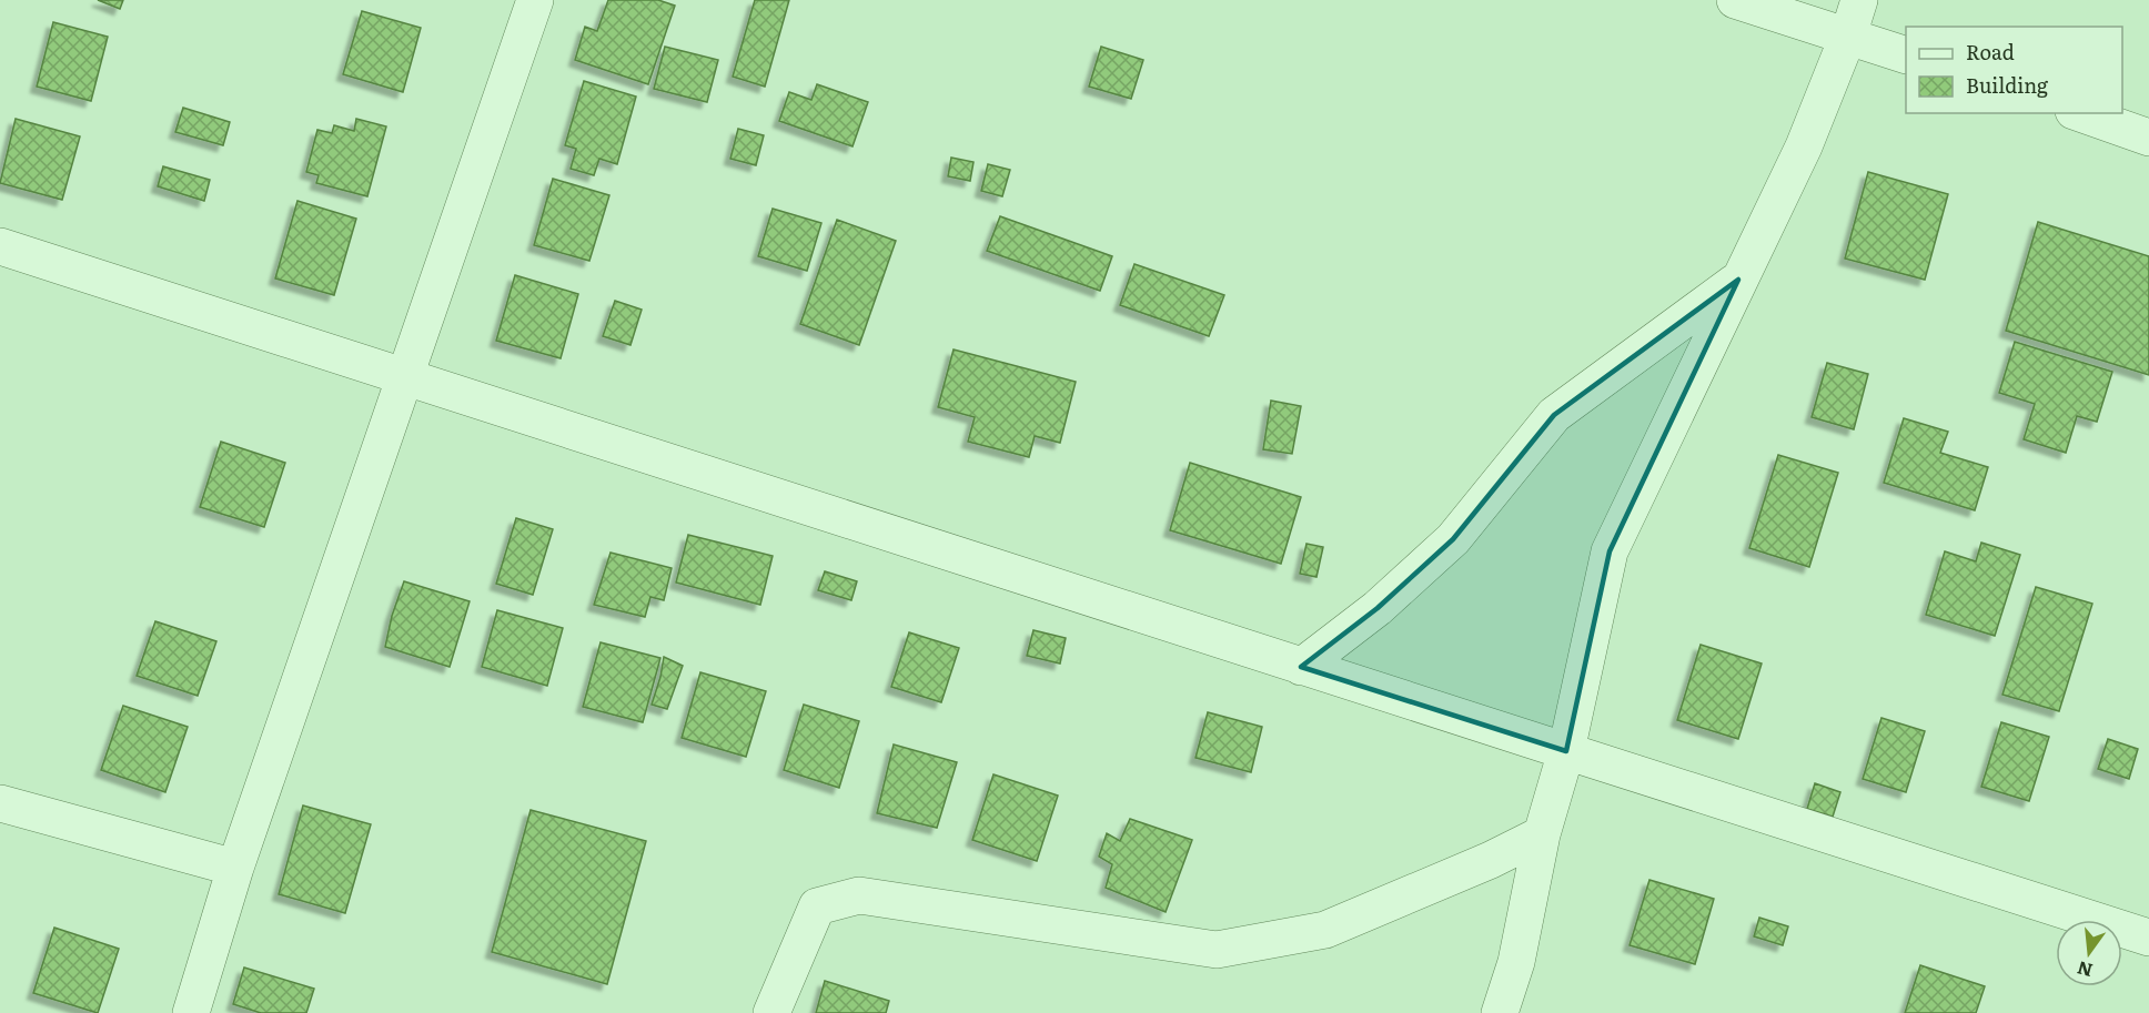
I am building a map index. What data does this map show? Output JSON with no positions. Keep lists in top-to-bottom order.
{
  "legend": ["Road", "Building"],
  "north": "bottom"
}
